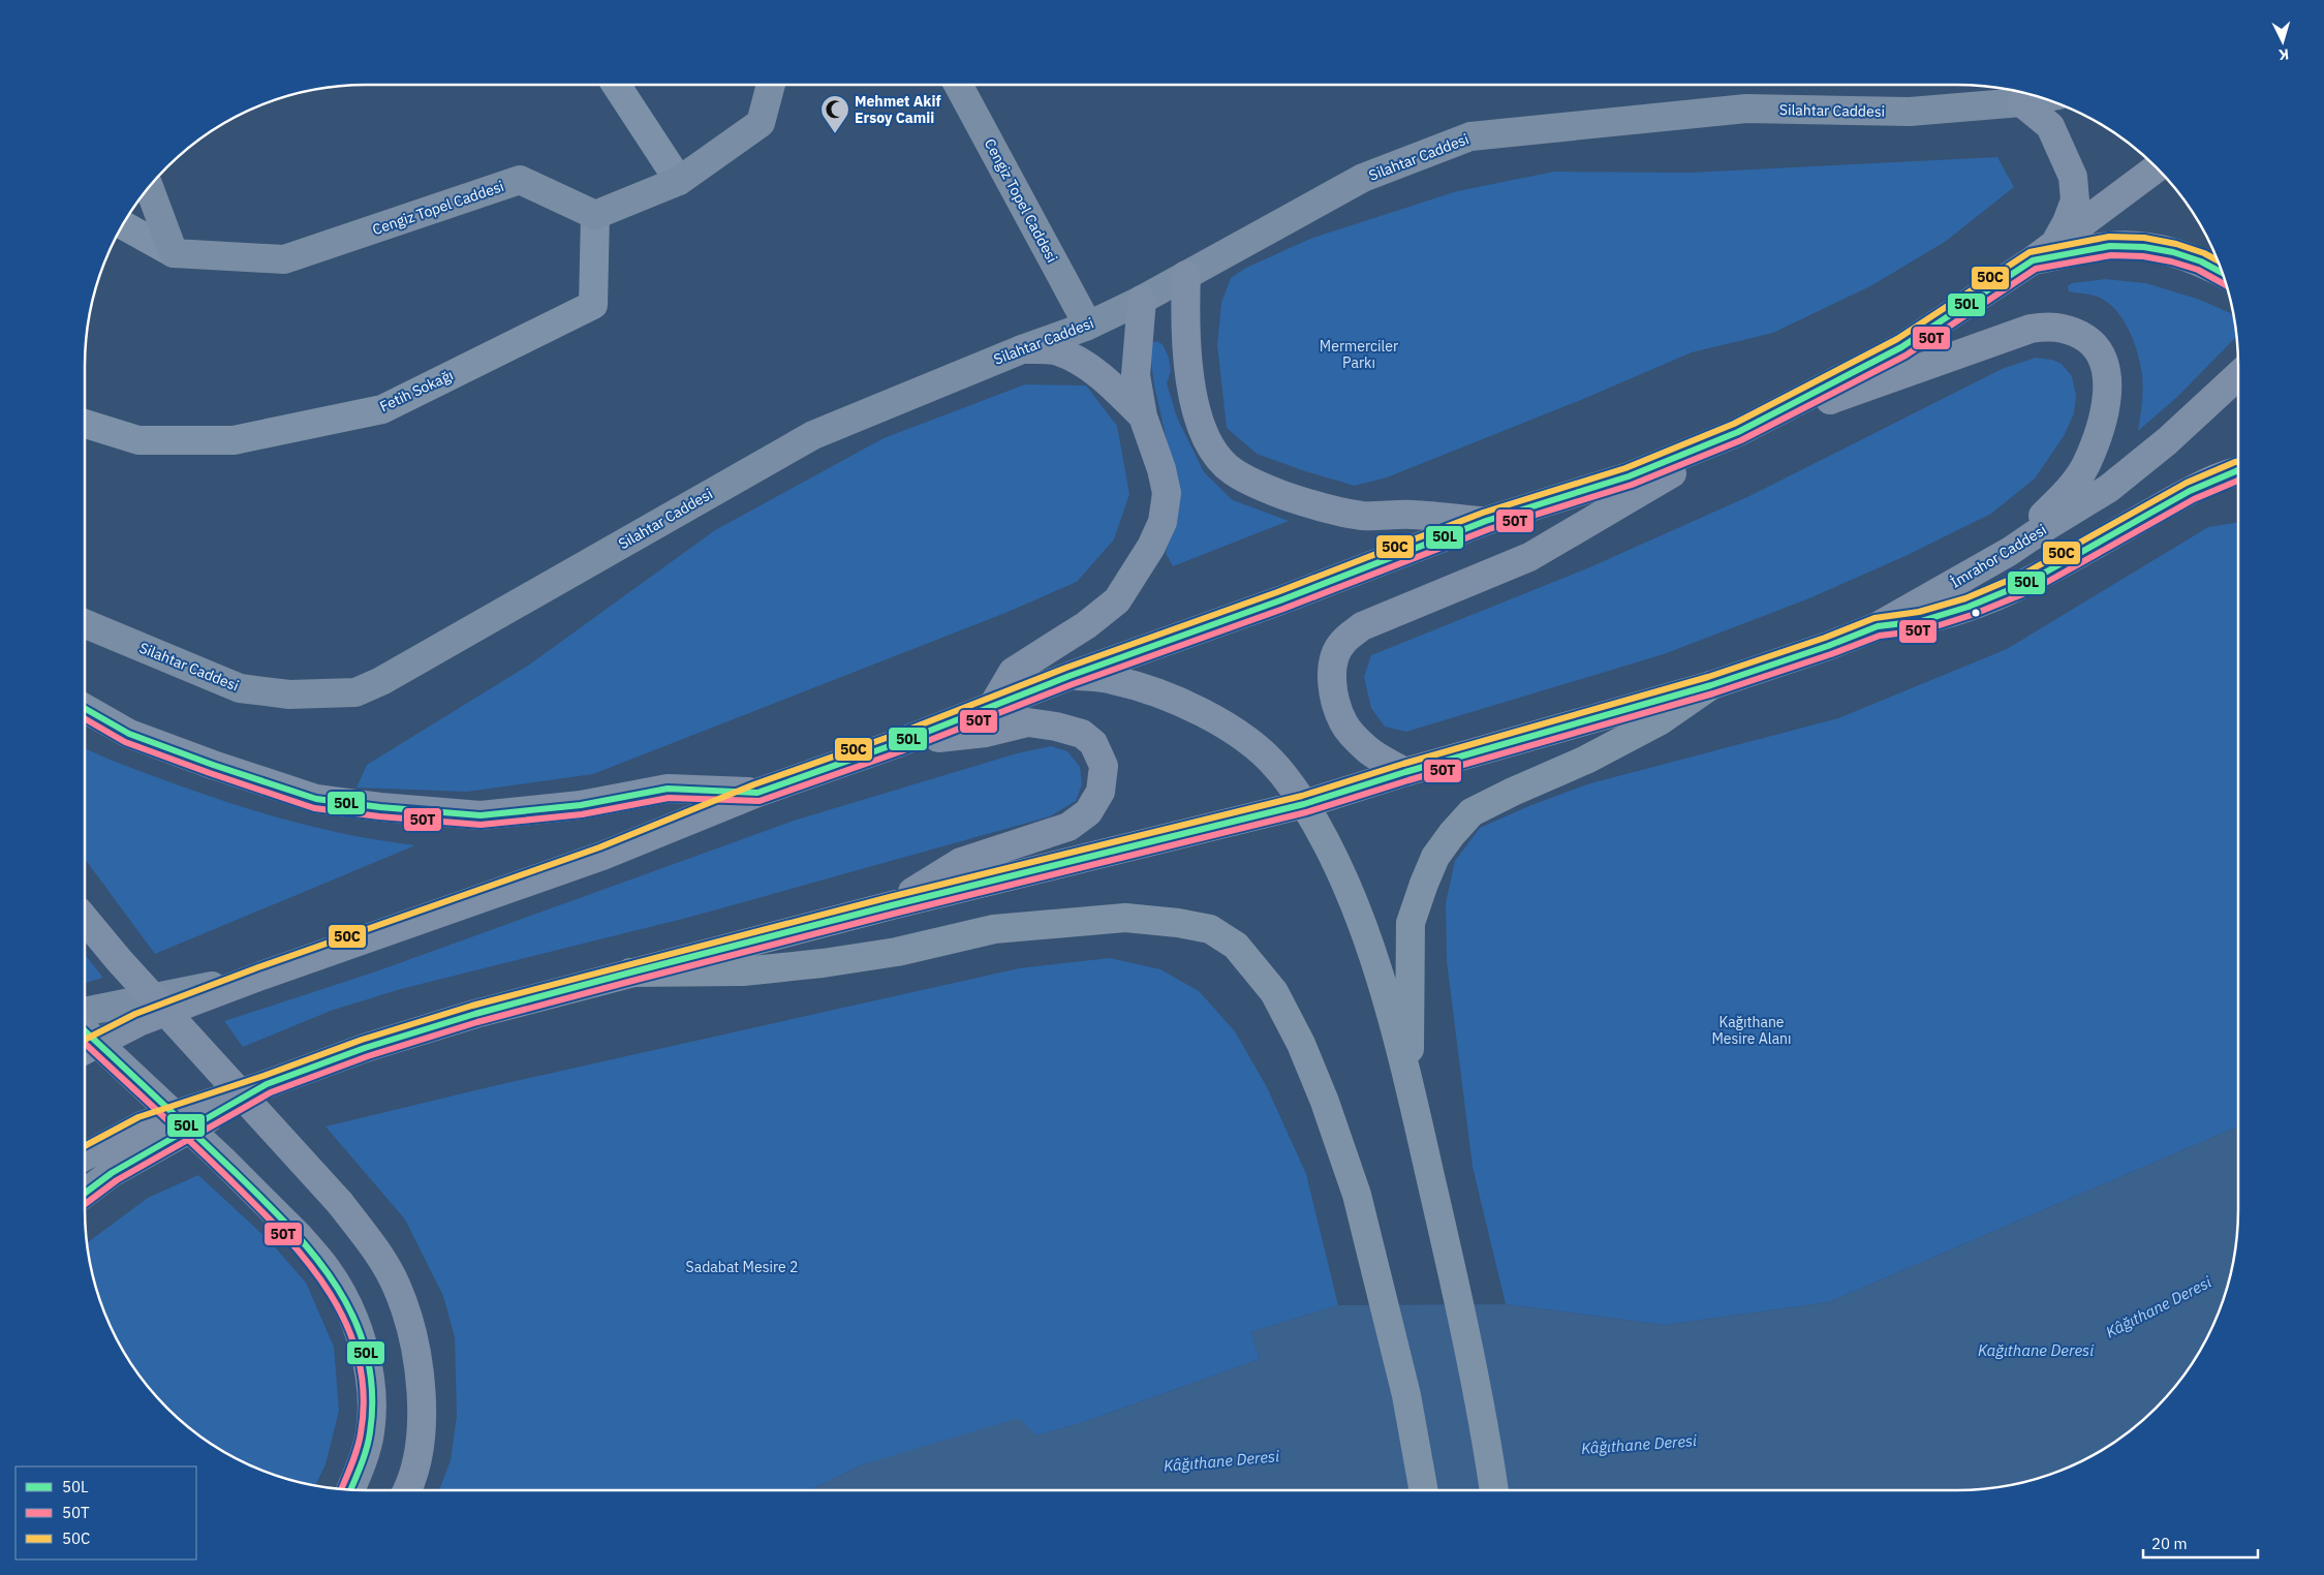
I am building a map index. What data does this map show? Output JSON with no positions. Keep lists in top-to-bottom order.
{
  "streets": {
    "main road": ["Silahtar Caddesi", "Cengiz Topel Caddesi", "İmrahor Caddesi"],
    "street": ["Fetih Sokağı"]
  },
  "crossings": [
    ["Silahtar Caddesi", "Cengiz Topel Caddesi"],
    ["Cengiz Topel Caddesi", "Fetih Sokağı"]
  ],
  "water": ["Kâğıthane Deresi", "Kağıthane Deresi"],
  "parks": ["Mermerciler Parkı", "Kağıthane Mesire Alanı", "Sadabat Mesire 2"],
  "places": {
    "mosque": ["Mehmet Akif Ersoy Camii"]
  },
  "lines": ["transit line 50C", "transit line 50L", "transit line 50T"],
  "legend": ["50L", "50T", "50C"],
  "scale_bar": "20 m",
  "north": "bottom"
}
